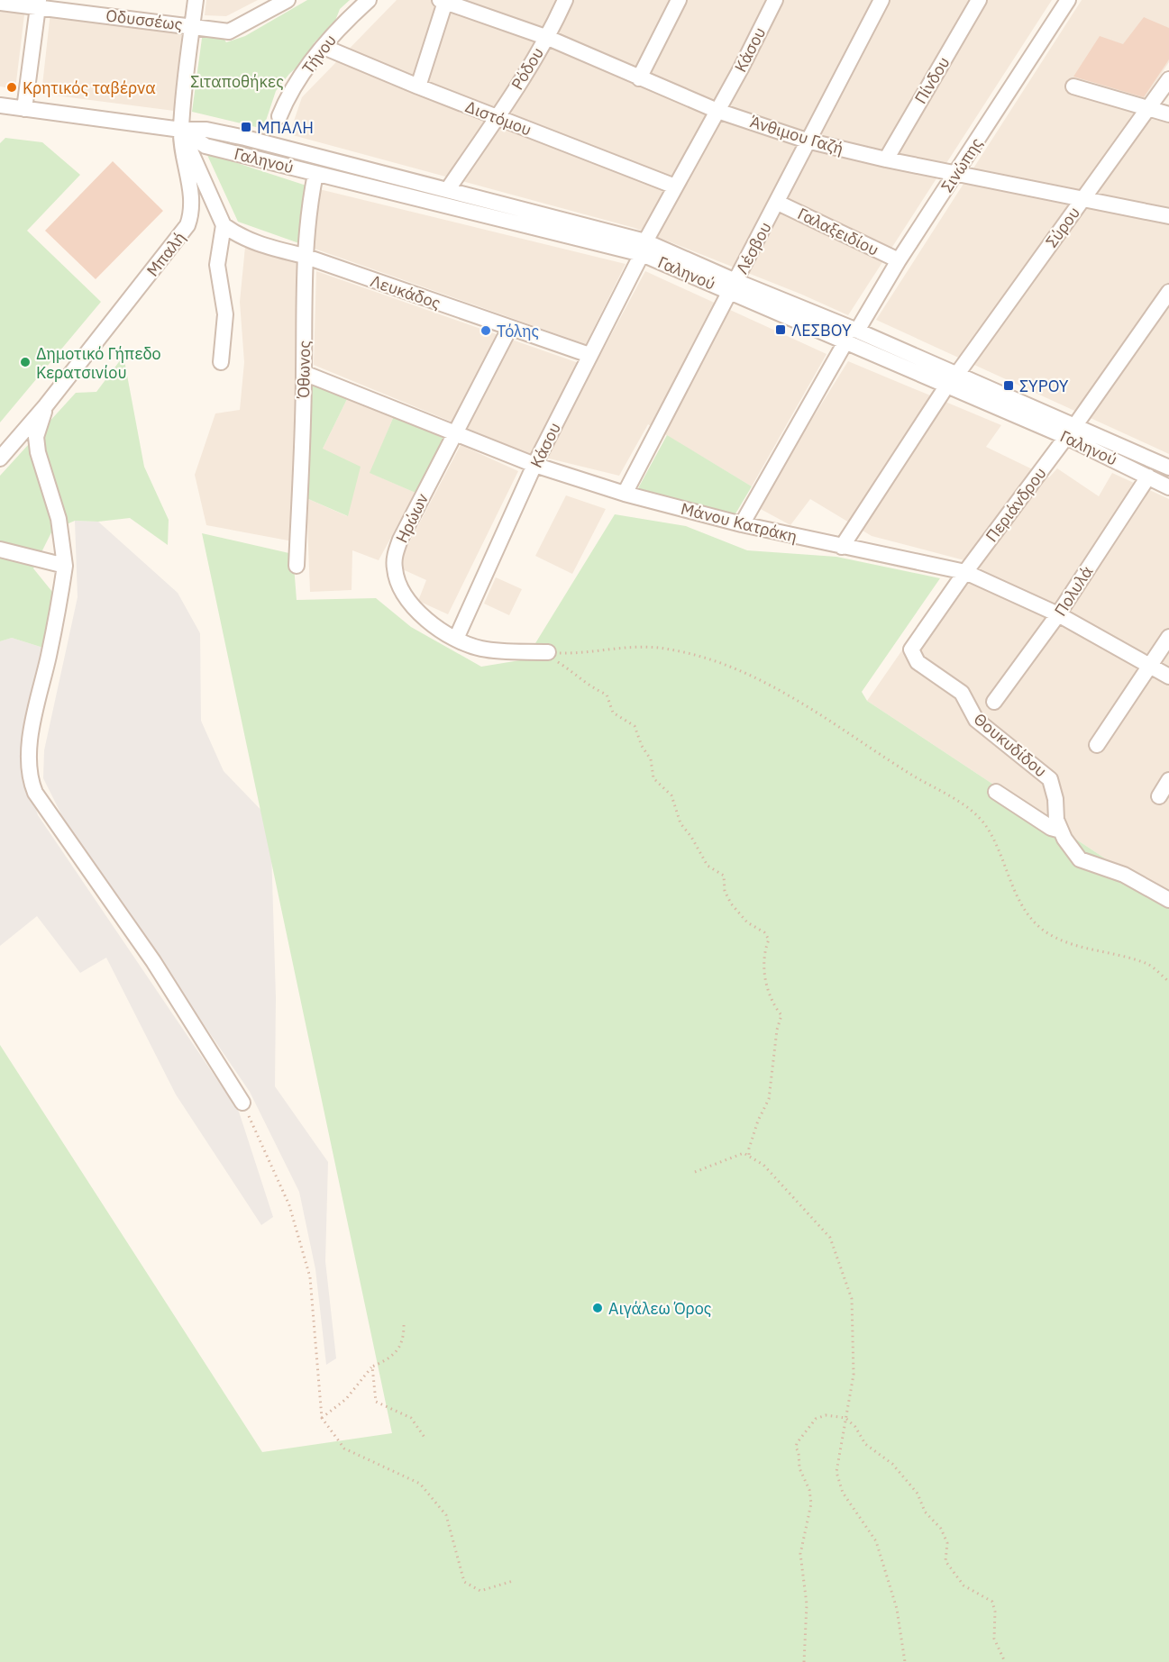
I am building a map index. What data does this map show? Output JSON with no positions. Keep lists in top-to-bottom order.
{
  "streets": {
    "street": [
      "Οδυσσέως",
      "Κάσου",
      "Τήνου",
      "Ρόδου",
      "Πίνδου",
      "Διστόμου",
      "Άνθιμου Γαζή",
      "Γαληνού",
      "Σινώπης",
      "Σύρου",
      "Γαλαξειδίου",
      "Λέσβου",
      "Μπαλή",
      "Λευκάδος",
      "Όθωνος",
      "Περιάνδρου",
      "Ηρώων",
      "Μάνου Κατράκη",
      "Πολυλά",
      "Θουκυδίδου"
    ]
  },
  "crossings": [
    ["Οδυσσέως", "Μπαλή"],
    ["Κάσου", "Διστόμου"],
    ["Κάσου", "Άνθιμου Γαζή"],
    ["Κάσου", "Γαληνού"],
    ["Κάσου", "Λευκάδος"],
    ["Κάσου", "Ηρώων"],
    ["Κάσου", "Μάνου Κατράκη"],
    ["Τήνου", "Διστόμου"],
    ["Ρόδου", "Διστόμου"],
    ["Ρόδου", "Άνθιμου Γαζή"],
    ["Ρόδου", "Γαληνού"],
    ["Πίνδου", "Άνθιμου Γαζή"],
    ["Άνθιμου Γαζή", "Σινώπης"],
    ["Άνθιμου Γαζή", "Σύρου"],
    ["Άνθιμου Γαζή", "Λέσβου"],
    ["Γαληνού", "Σινώπης"],
    ["Γαληνού", "Σύρου"],
    ["Γαληνού", "Λέσβου"],
    ["Γαληνού", "Μπαλή"],
    ["Γαληνού", "Όθωνος"],
    ["Γαληνού", "Περιάνδρου"],
    ["Γαληνού", "Πολυλά"],
    ["Σινώπης", "Γαλαξειδίου"],
    ["Γαλαξειδίου", "Λέσβου"],
    ["Λέσβου", "Μάνου Κατράκη"],
    ["Λευκάδος", "Όθωνος"],
    ["Λευκάδος", "Ηρώων"],
    ["Όθωνος", "Μάνου Κατράκη"],
    ["Περιάνδρου", "Μάνου Κατράκη"],
    ["Περιάνδρου", "Θουκυδίδου"],
    ["Ηρώων", "Μάνου Κατράκη"],
    ["Μάνου Κατράκη", "Πολυλά"],
    ["Μάνου Κατράκη", "Θουκυδίδου"]
  ],
  "parks": ["Σιταποθήκες"],
  "places": {
    "other": [
      "Κρητικός ταβέρνα",
      "Τόλης",
      "Δημοτικό Γήπεδο Κερατσινίου",
      "Αιγάλεω Όρος"
    ],
    "transit": ["ΜΠΑΛΗ", "ΛΕΣΒΟΥ", "ΣΥΡΟΥ"]
  }
}
